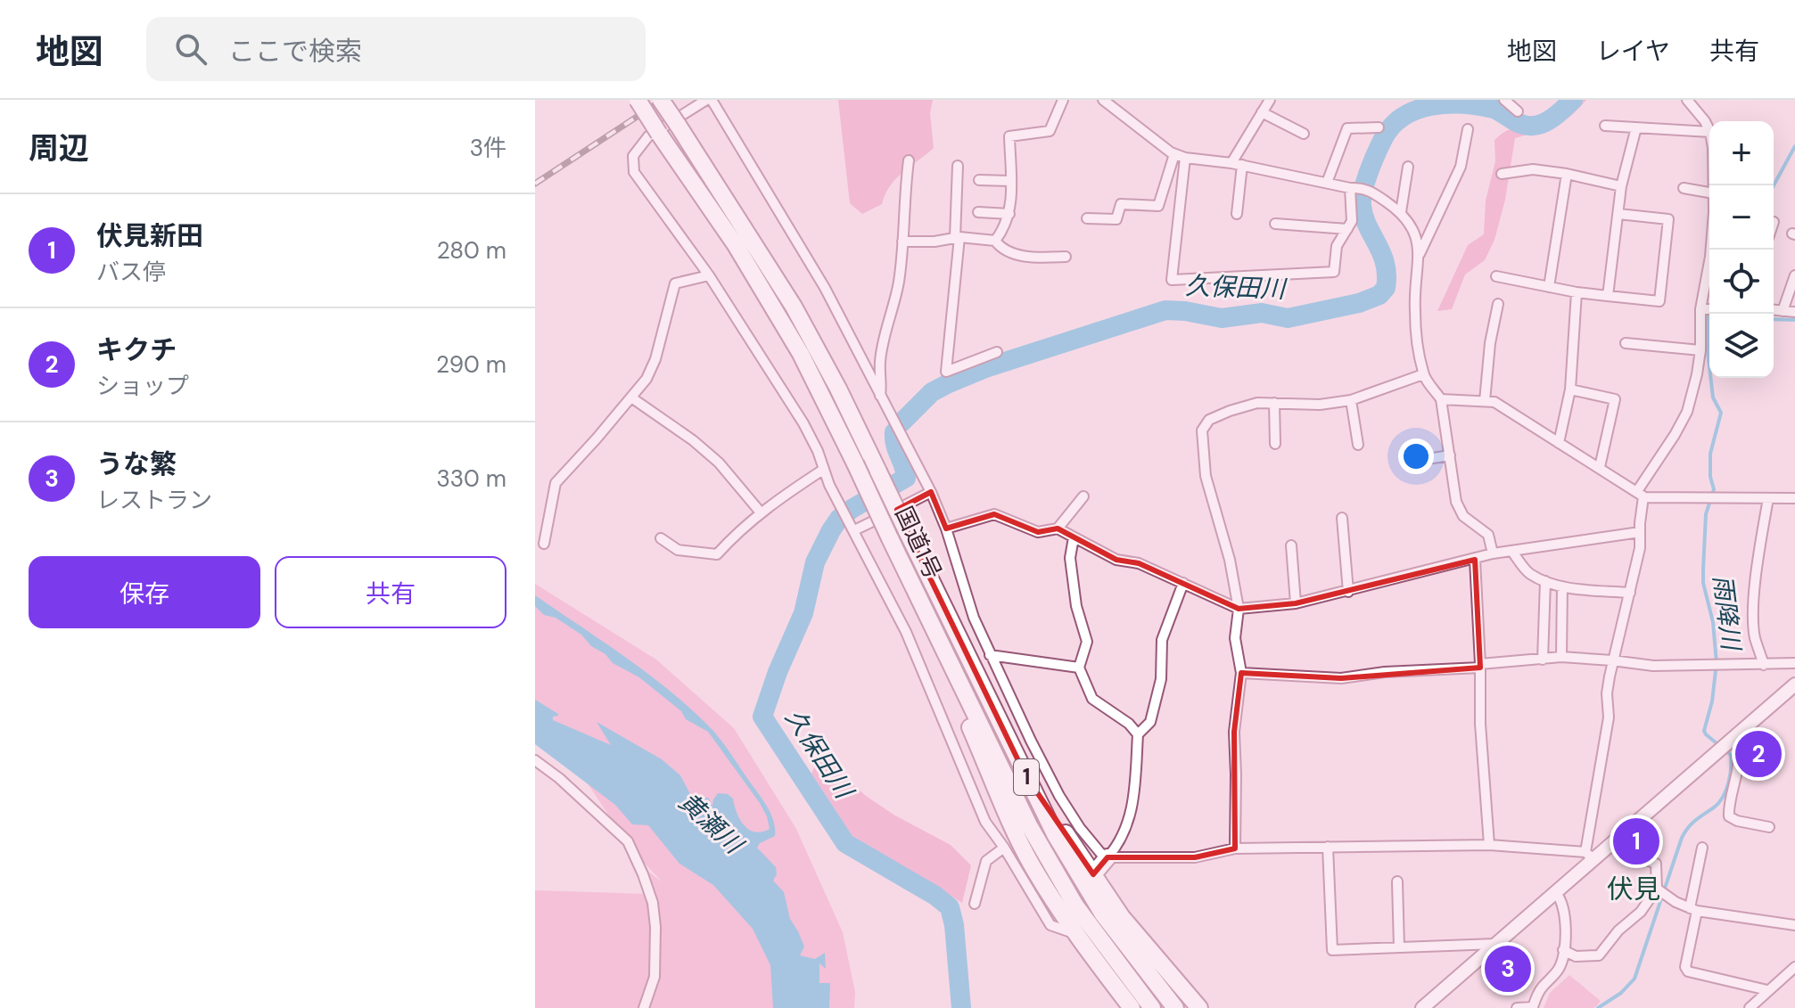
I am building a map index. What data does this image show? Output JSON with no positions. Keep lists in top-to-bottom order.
{
  "streets": {
    "highway": ["国道1号", "1"]
  },
  "districts": ["伏見"],
  "water": ["久保田川", "雨降川", "黄瀬川"],
  "page": {
    "header": "地図",
    "search": "ここで検索",
    "nav": ["地図", "レイヤ", "共有"],
    "heading": ["周辺", "3件"],
    "map_buttons": ["+", "−"],
    "list": [
      {
        "mark": "1",
        "name": "伏見新田",
        "note": "バス停",
        "value": "280 m"
      },
      {
        "mark": "2",
        "name": "キクチ",
        "note": "ショップ",
        "value": "290 m"
      },
      {
        "mark": "3",
        "name": "うな繁",
        "note": "レストラン",
        "value": "330 m"
      }
    ],
    "buttons": ["保存", "共有"],
    "pins": ["2", "1", "3"]
  }
}
